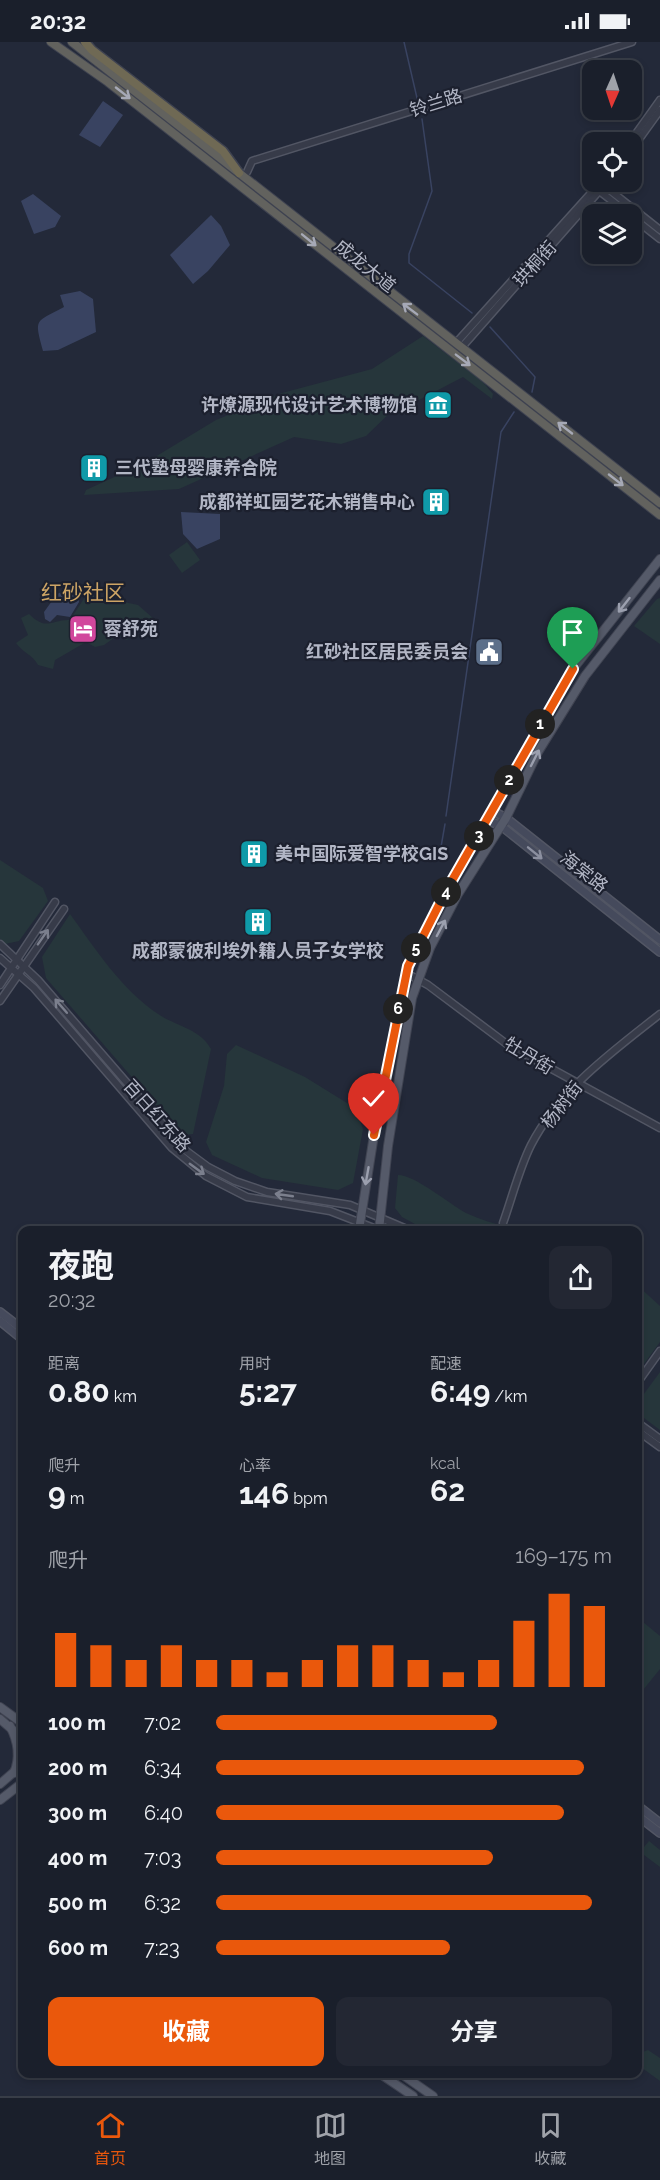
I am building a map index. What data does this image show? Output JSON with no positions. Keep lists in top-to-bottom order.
{
  "streets": {
    "highway": ["成龙大道"],
    "main road": ["海棠路"],
    "street": [
      "铃兰路",
      "珙桐街",
      "牡丹街",
      "杨树街",
      "百日红东路"
    ]
  },
  "crossings": [
    ["铃兰路", "成龙大道"],
    ["珙桐街", "成龙大道"],
    ["牡丹街", "杨树街"]
  ],
  "districts": ["红砂社区"],
  "places": {
    "museum": ["许燎源现代设计艺术博物馆"],
    "building": [
      "三代塾母婴康养合院",
      "成都祥虹园艺花木销售中心",
      "美中国际爱智学校GIS",
      "成都蒙彼利埃外籍人员子女学校"
    ],
    "hotel": ["蓉舒苑"],
    "public building": ["红砂社区居民委员会"]
  },
  "north": "bottom",
  "page": {
    "status": "20:32",
    "pins": [
      "1",
      "2",
      "3",
      "4",
      "5",
      "6"
    ],
    "heading": ["夜跑", "20:32"],
    "stats": [
      ["距离", "0.80 km"],
      ["用时", "5:27"],
      ["配速", "6:49 /km"],
      ["爬升", "9 m"],
      ["心率", "146 bpm"],
      ["kcal", "62"]
    ],
    "chart": ["爬升", "169–175 m"],
    "list": [
      {
        "name": "100 m",
        "note": "7:02"
      },
      {
        "name": "200 m",
        "note": "6:34"
      },
      {
        "name": "300 m",
        "note": "6:40"
      },
      {
        "name": "400 m",
        "note": "7:03"
      },
      {
        "name": "500 m",
        "note": "6:32"
      },
      {
        "name": "600 m",
        "note": "7:23"
      }
    ],
    "buttons": ["收藏", "分享"],
    "tabs": ["首页", "地图", "收藏"]
  }
}
